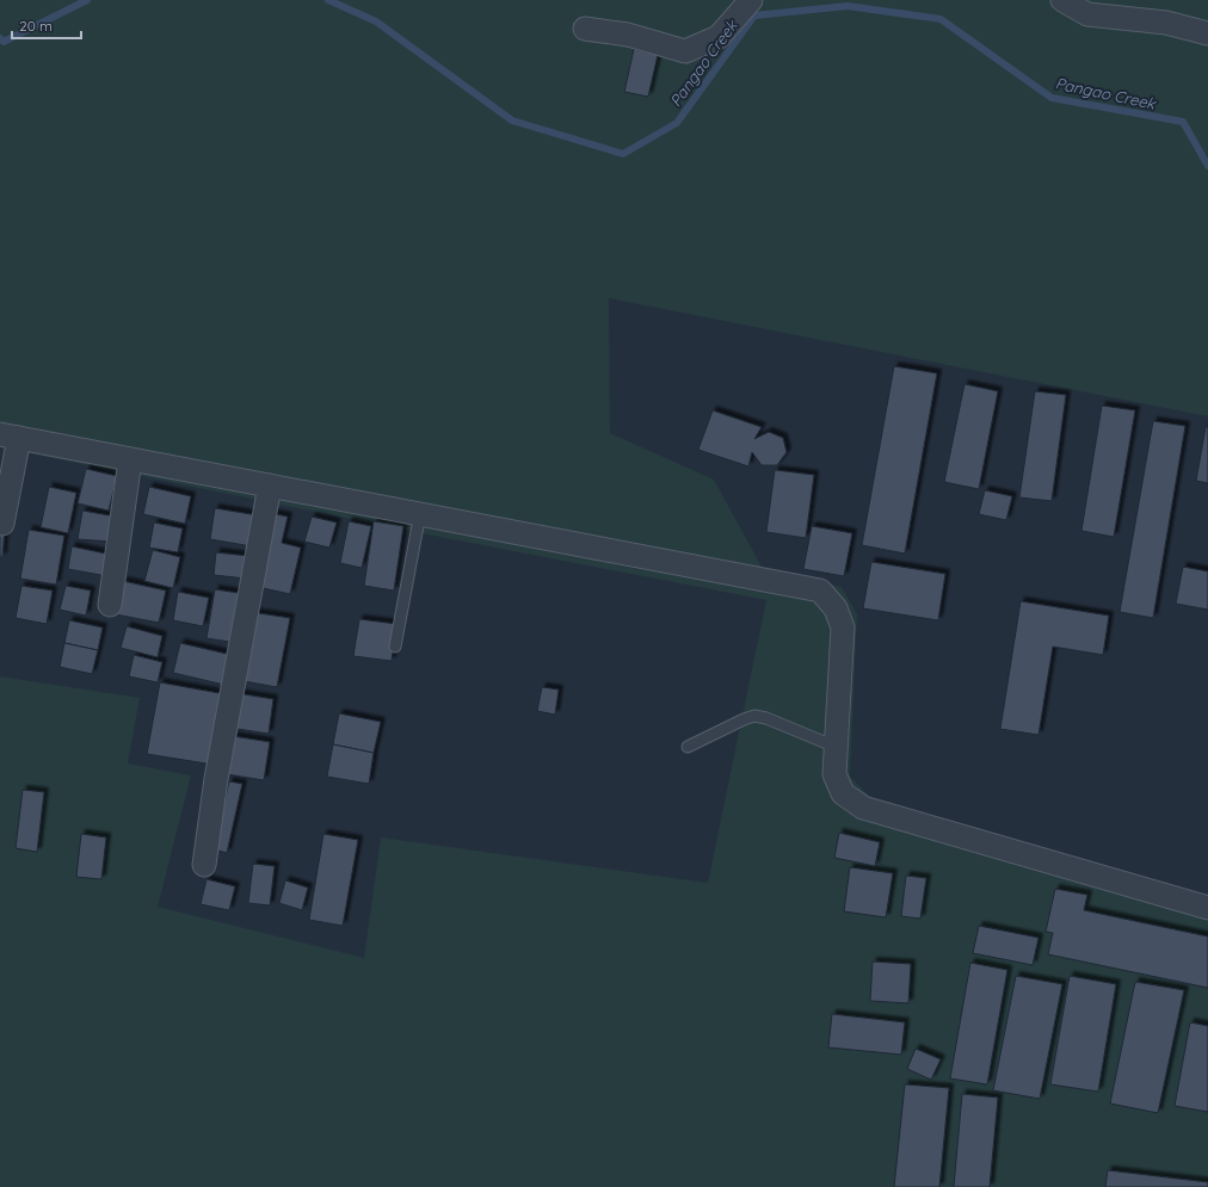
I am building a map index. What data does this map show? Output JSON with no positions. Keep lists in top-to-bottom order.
{
  "water": ["Pangao Creek"],
  "scale_bar": "20 m"
}
